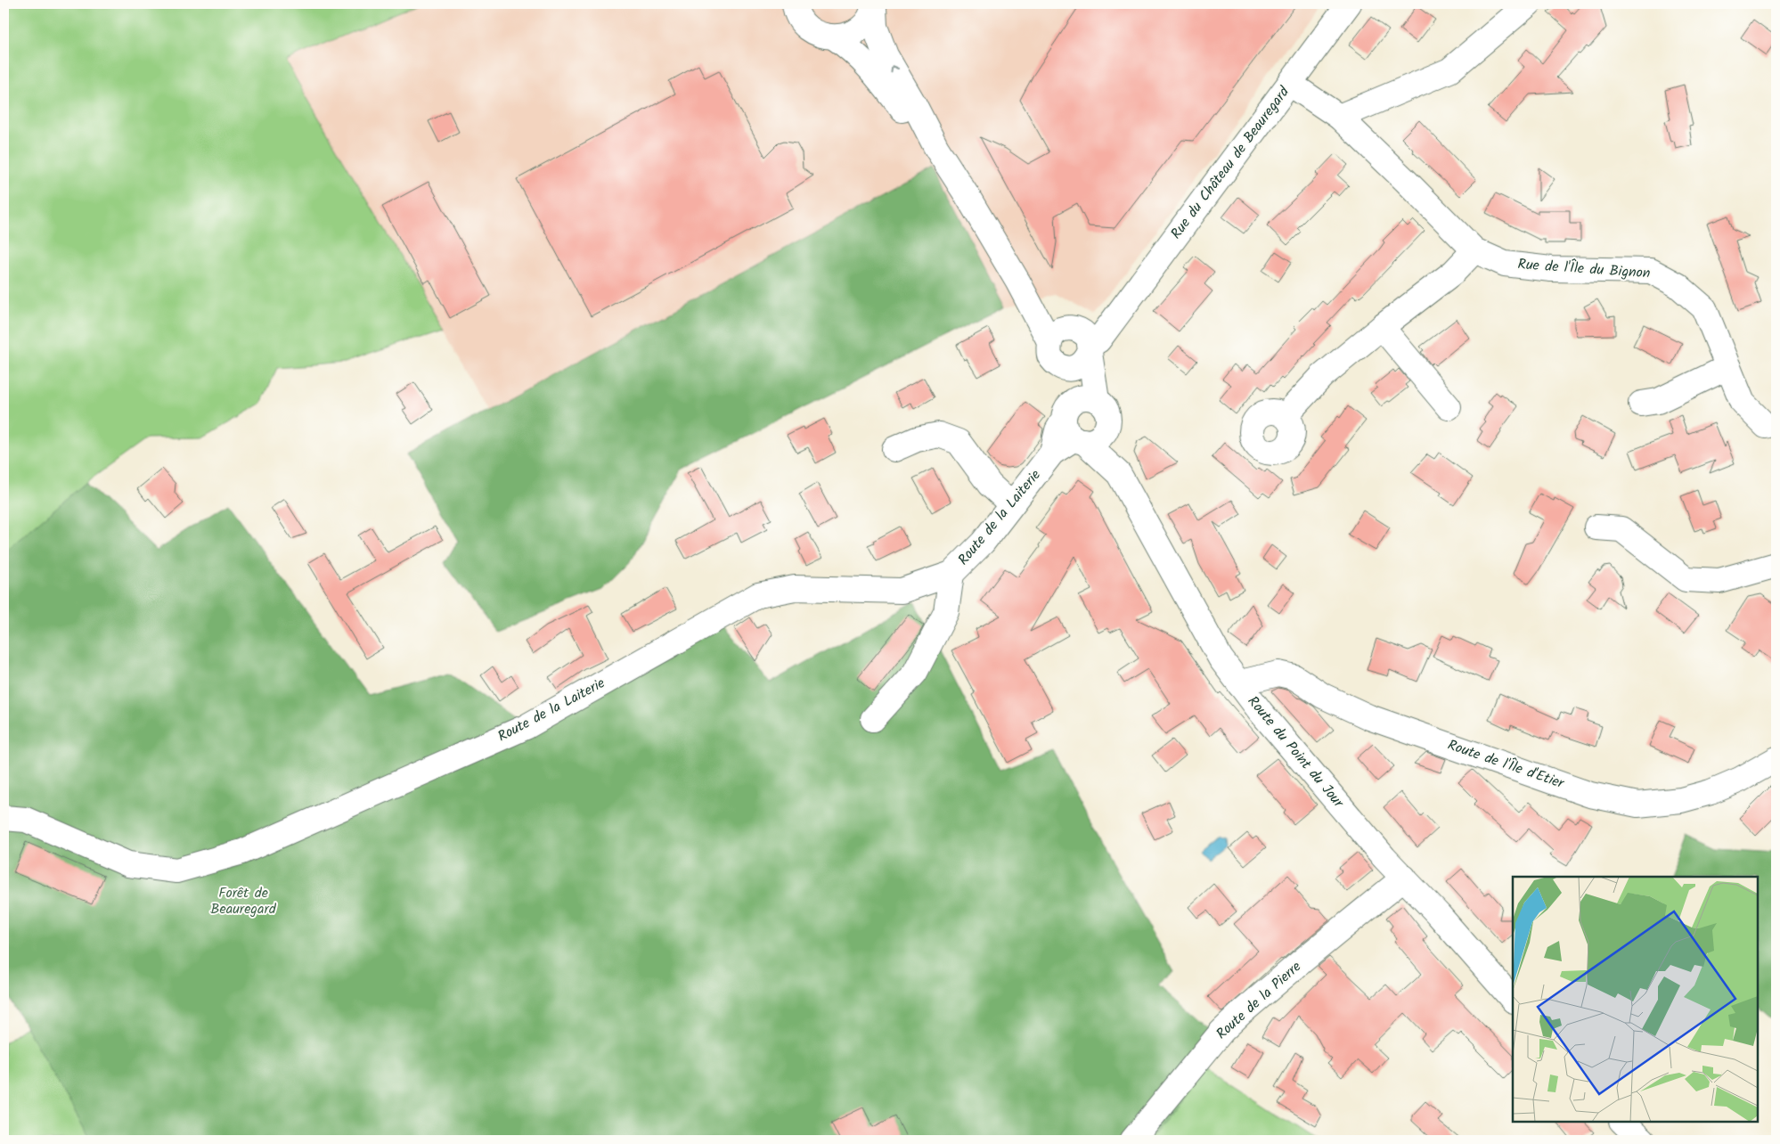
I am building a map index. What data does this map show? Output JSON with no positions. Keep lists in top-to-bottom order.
{
  "streets": {
    "street": [
      "Rue du Château de Beauregard",
      "Rue de l'Île du Bignon",
      "Route de la Laiterie",
      "Route du Point du Jour",
      "Route de l'Île d'Etier",
      "Route de la Pierre"
    ]
  },
  "crossings": [
    ["Rue du Château de Beauregard", "Rue de l'Île du Bignon"],
    ["Route de la Laiterie", "Route du Point du Jour"],
    ["Route du Point du Jour", "Route de l'Île d'Etier"],
    ["Route du Point du Jour", "Route de la Pierre"]
  ],
  "parks": ["Forêt de Beauregard"]
}
